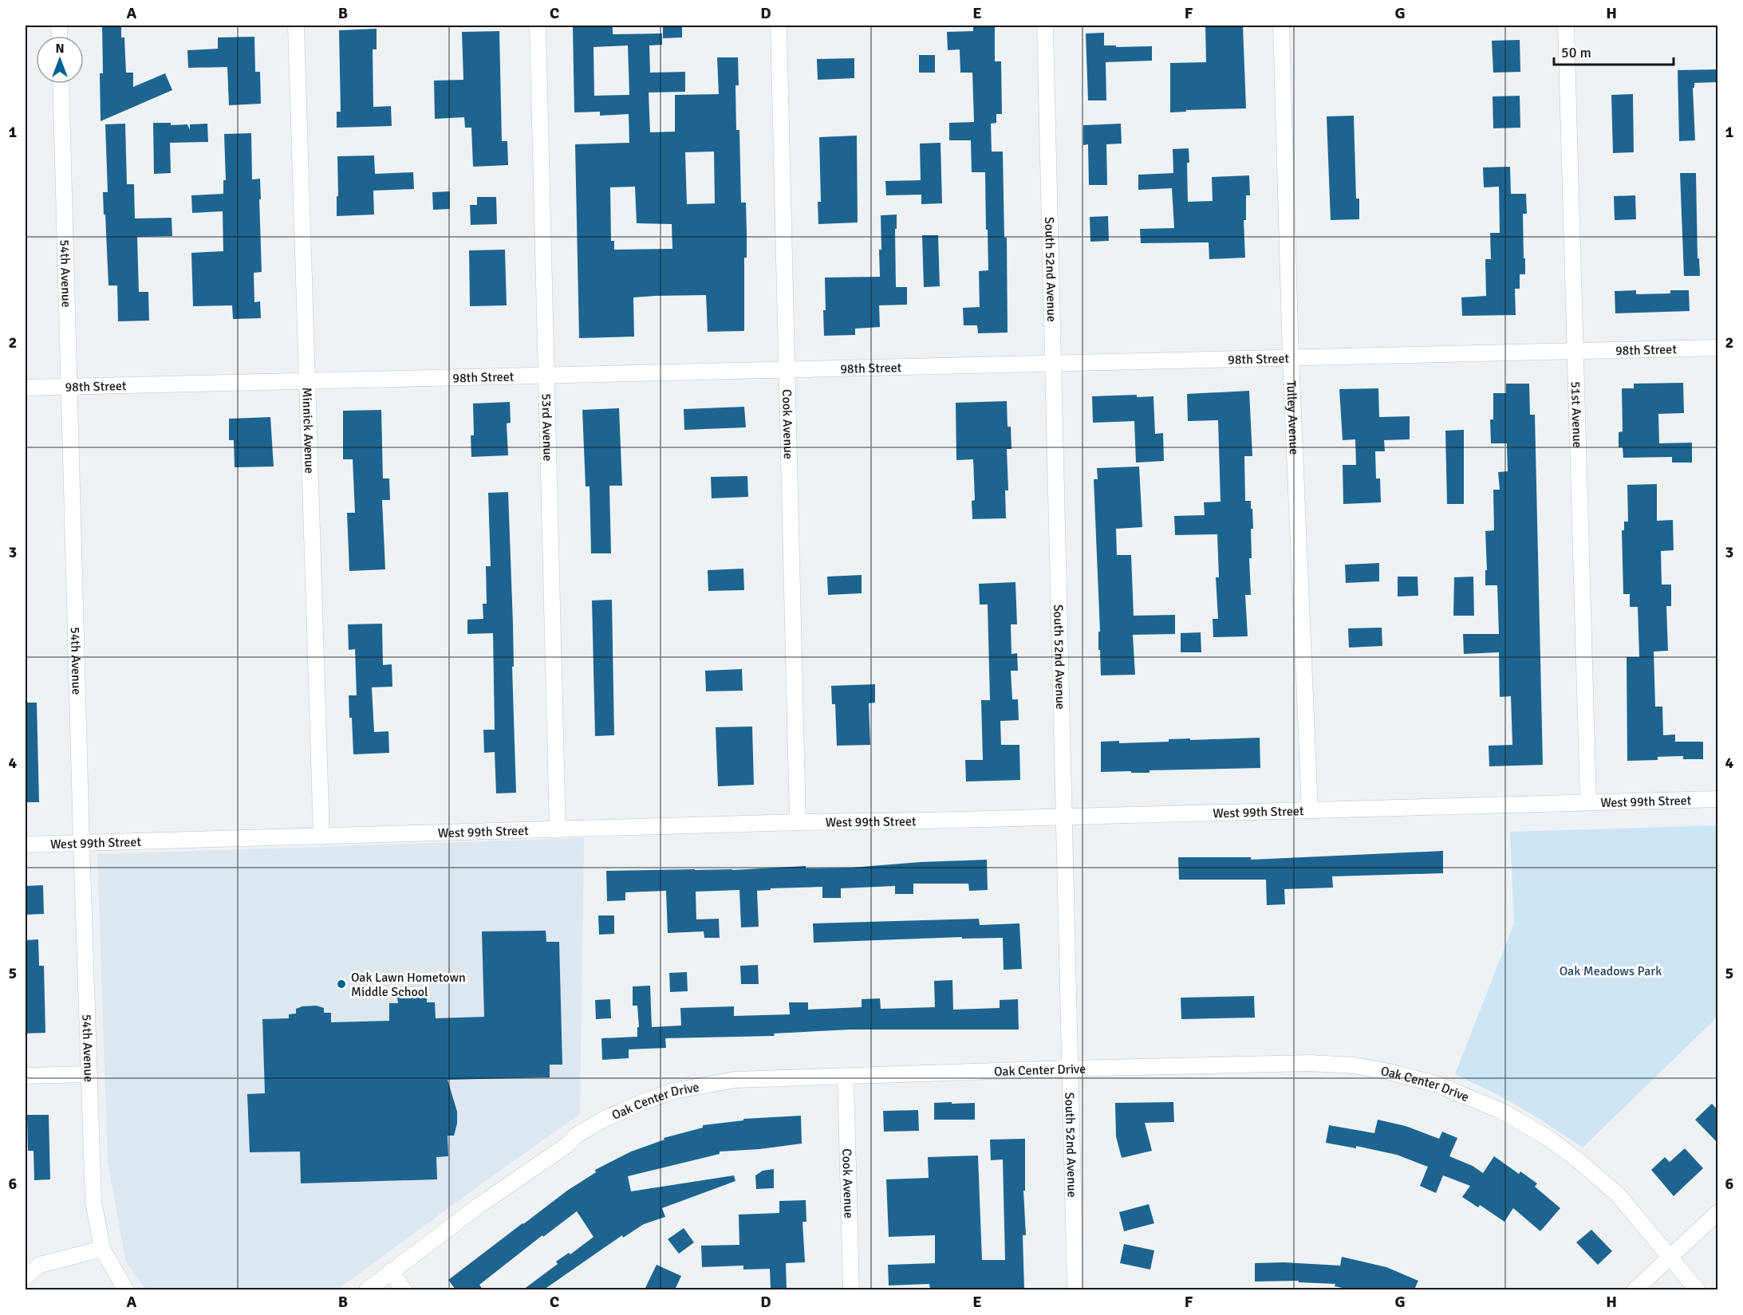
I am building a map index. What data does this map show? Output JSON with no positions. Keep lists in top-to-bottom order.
{
  "streets": {
    "street": [
      "South 52nd Avenue",
      "54th Avenue",
      "98th Street",
      "51st Avenue",
      "Tulley Avenue",
      "Cook Avenue",
      "53rd Avenue",
      "Minnick Avenue",
      "West 99th Street",
      "Oak Center Drive"
    ]
  },
  "crossings": [
    ["South 52nd Avenue", "98th Street"],
    ["South 52nd Avenue", "West 99th Street"],
    ["South 52nd Avenue", "Oak Center Drive"],
    ["54th Avenue", "98th Street"],
    ["54th Avenue", "West 99th Street"],
    ["98th Street", "51st Avenue"],
    ["98th Street", "Tulley Avenue"],
    ["98th Street", "Cook Avenue"],
    ["98th Street", "53rd Avenue"],
    ["98th Street", "Minnick Avenue"],
    ["51st Avenue", "West 99th Street"],
    ["Tulley Avenue", "West 99th Street"],
    ["Cook Avenue", "West 99th Street"],
    ["Cook Avenue", "Oak Center Drive"],
    ["53rd Avenue", "West 99th Street"],
    ["Minnick Avenue", "West 99th Street"]
  ],
  "parks": ["Oak Meadows Park"],
  "places": ["Oak Lawn Hometown Middle School"],
  "scale_bar": "50 m",
  "north": "top",
  "grid": {
    "columns": [
      "A",
      "B",
      "C",
      "D",
      "E",
      "F",
      "G",
      "H"
    ],
    "rows": [
      "1",
      "2",
      "3",
      "4",
      "5",
      "6"
    ]
  }
}
